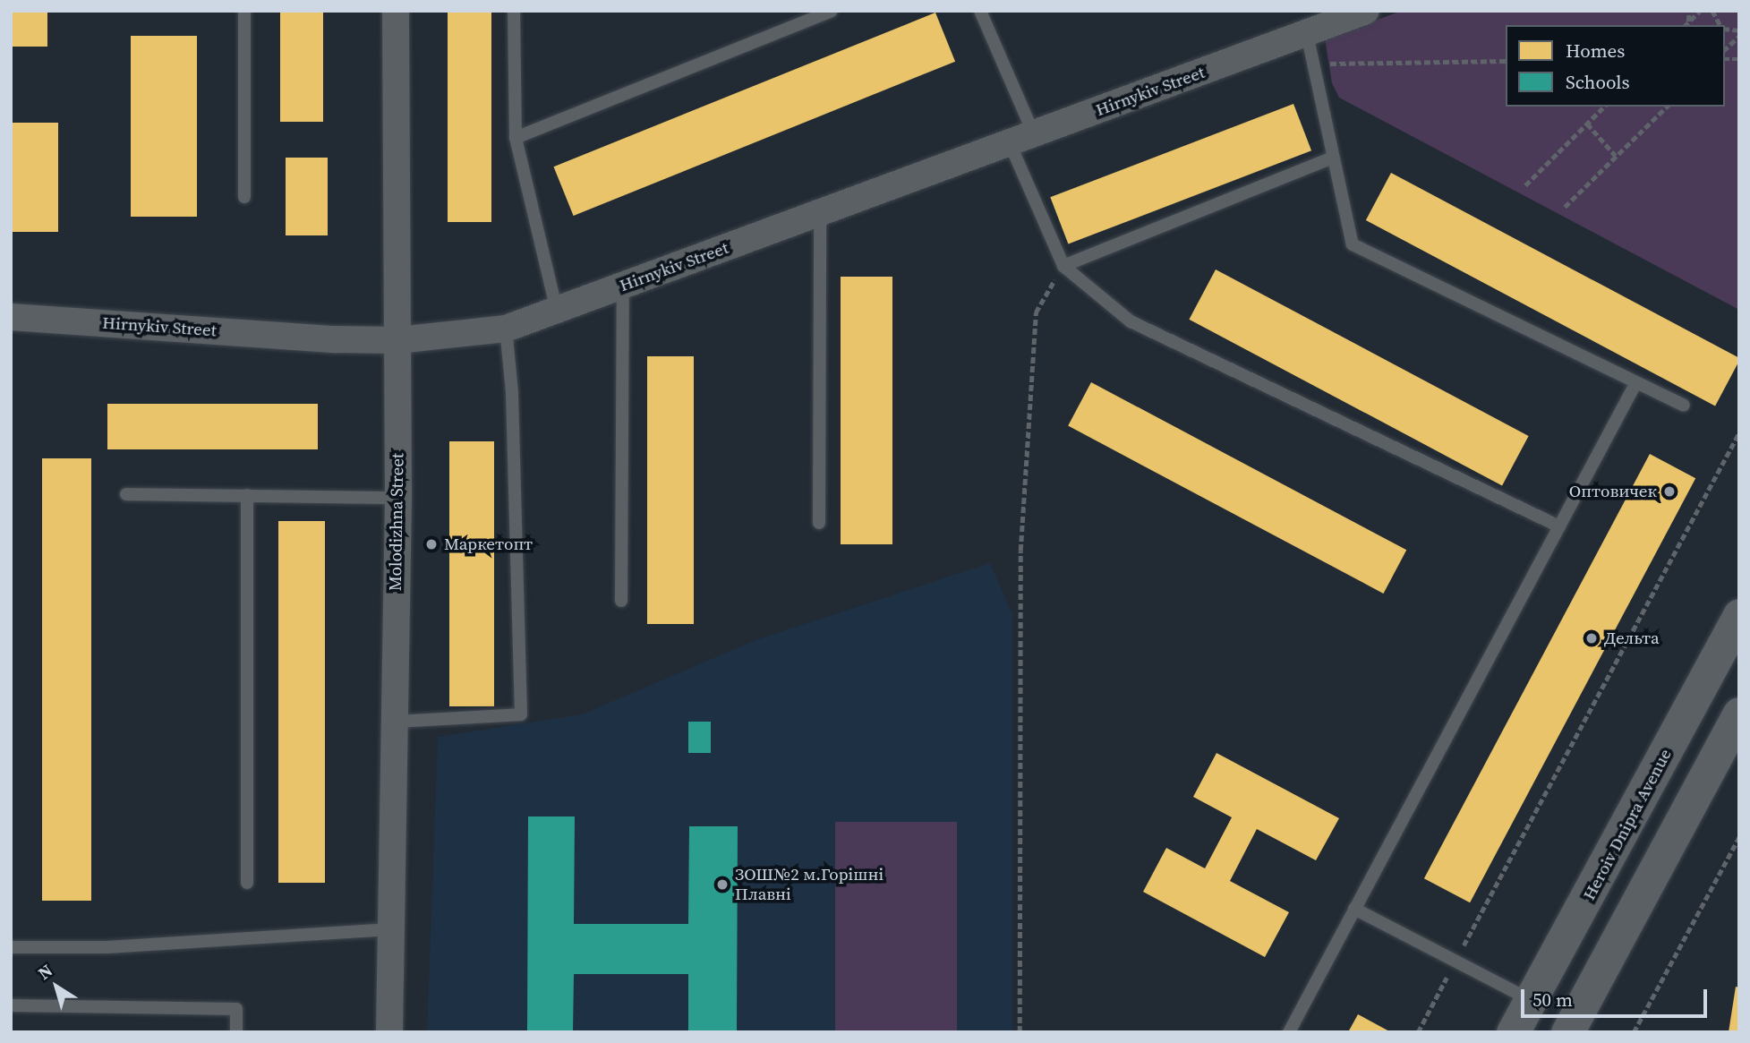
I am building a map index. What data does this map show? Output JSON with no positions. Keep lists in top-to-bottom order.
{
  "streets": {
    "street": ["Hirnykiv Street", "Molodizhna Street", "Heroiv Dnipra Avenue"]
  },
  "crossings": [
    ["Hirnykiv Street", "Molodizhna Street"]
  ],
  "places": [
    "Оптовичек",
    "Маркетопт",
    "Дельта",
    "ЗОШ№2 м.Горішні Плавні"
  ],
  "legend": ["Homes", "Schools"],
  "scale_bar": "50 m",
  "north": "top left"
}
